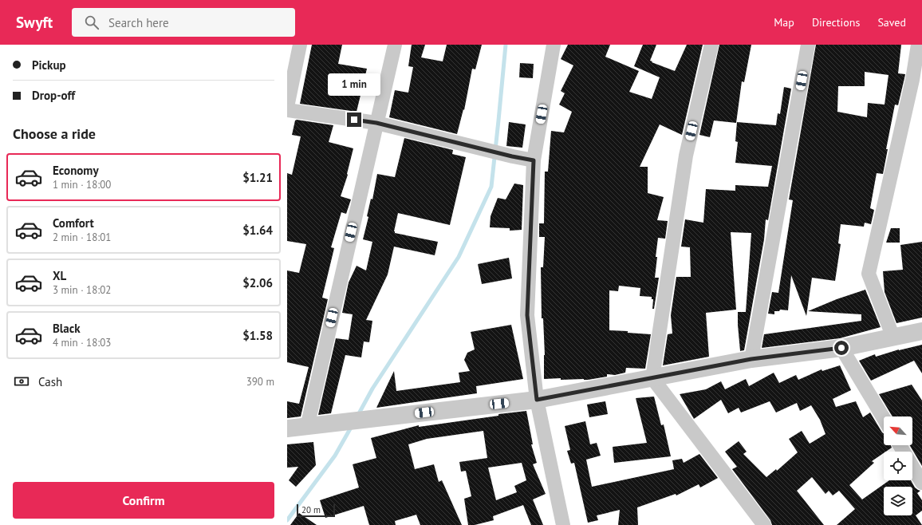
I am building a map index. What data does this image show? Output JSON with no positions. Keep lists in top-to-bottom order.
{
  "scale_bar": "20 m",
  "north": "top left",
  "page": {
    "header": "Swyft",
    "search": "Search here",
    "nav": ["Map", "Directions", "Saved"],
    "banner": ["Pickup", "Drop-off"],
    "bubble": "1 min",
    "heading": "Choose a ride",
    "list": [
      {
        "name": "Economy",
        "note": "1 min · 18:00",
        "value": "$1.21"
      },
      {
        "name": "Comfort",
        "note": "2 min · 18:01",
        "value": "$1.64"
      },
      {
        "name": "XL",
        "note": "3 min · 18:02",
        "value": "$2.06"
      },
      {
        "name": "Black",
        "note": "4 min · 18:03",
        "value": "$1.58"
      }
    ],
    "pay": ["Cash", "390 m"],
    "buttons": "Confirm",
    "scale": "20 m"
  }
}
